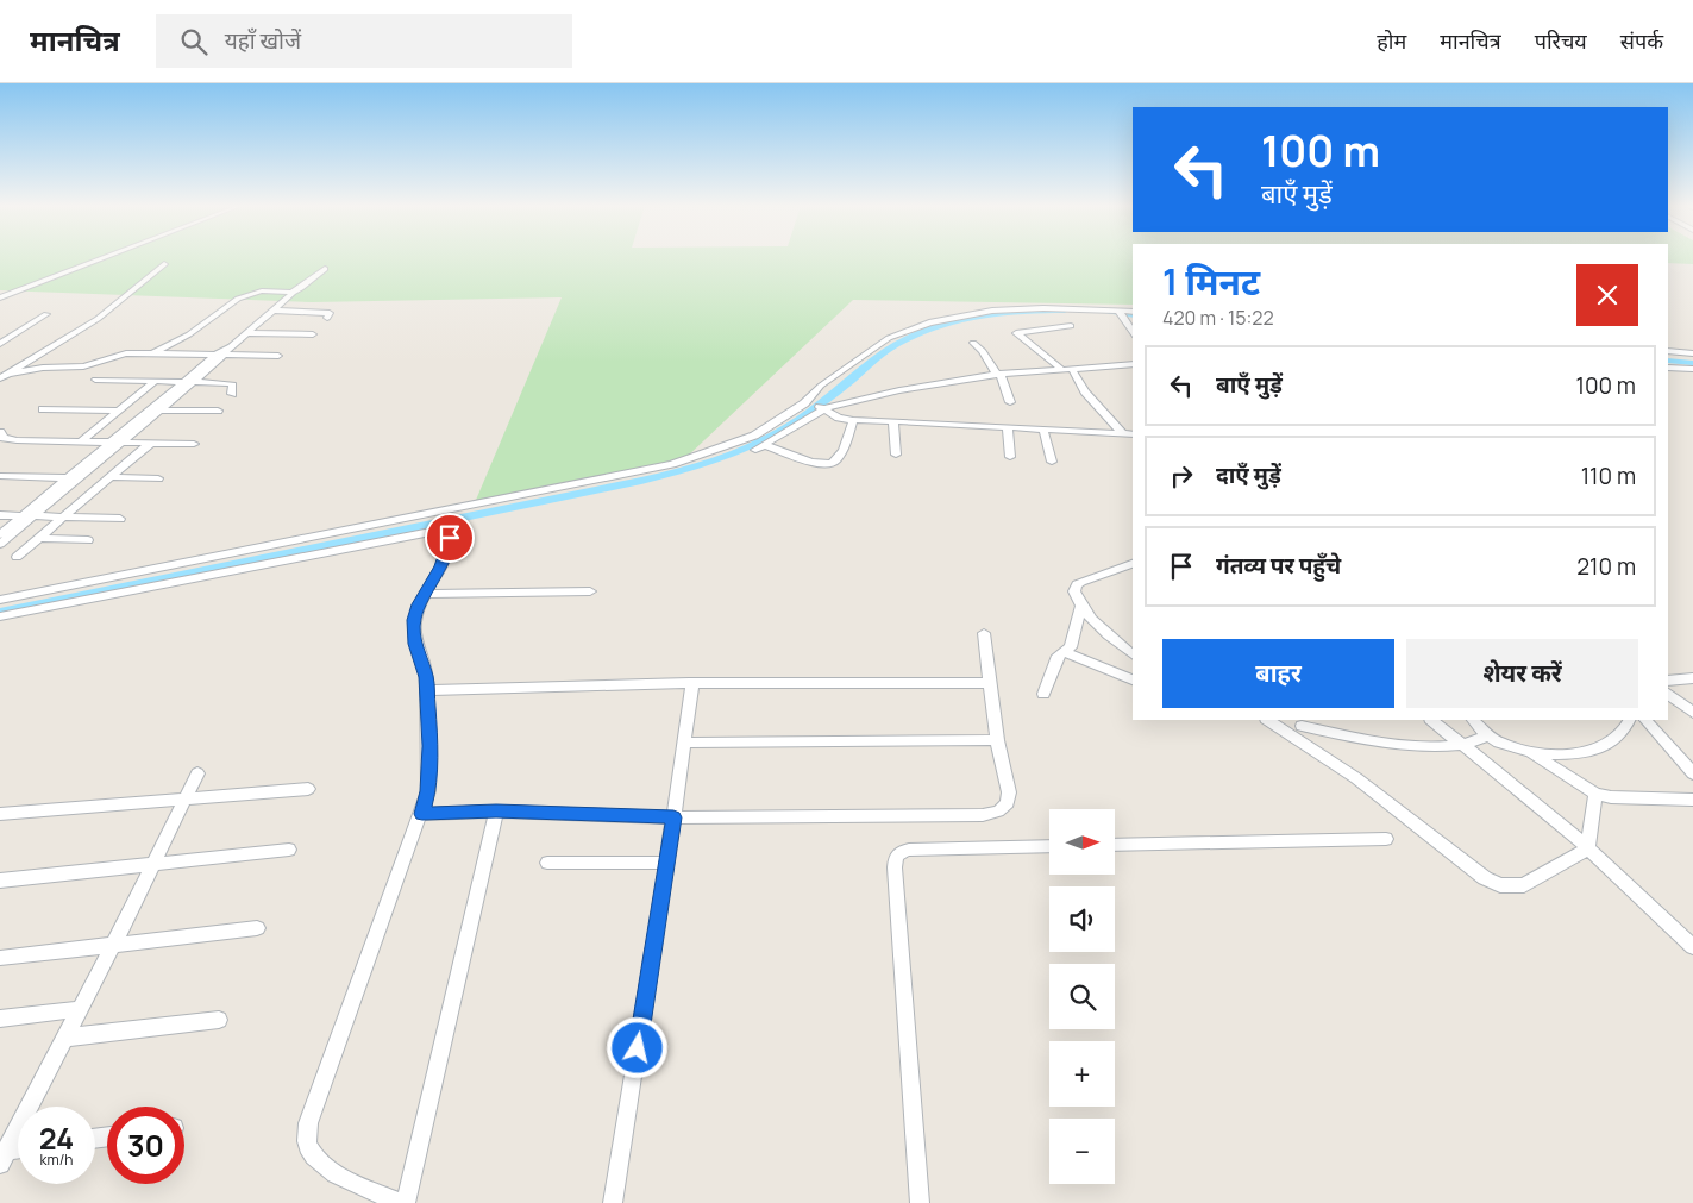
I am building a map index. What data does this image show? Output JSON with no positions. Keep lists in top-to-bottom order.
{
  "north": "right",
  "page": {
    "header": "मानचित्र",
    "search": "यहाँ खोजें",
    "nav": [
      "होम",
      "मानचित्र",
      "परिचय",
      "संपर्क"
    ],
    "turn": ["100 m", "बाएँ मुड़ें"],
    "heading": ["1 मिनट", "420 m · 15:22"],
    "list": [
      {
        "name": "बाएँ मुड़ें",
        "value": "100 m"
      },
      {
        "name": "दाएँ मुड़ें",
        "value": "110 m"
      },
      {
        "name": "गंतव्य पर पहुँचे",
        "value": "210 m"
      }
    ],
    "buttons": ["बाहर", "शेयर करें"],
    "map_buttons": ["+", "−"],
    "speed": "24 km/h",
    "limit": "30"
  }
}
